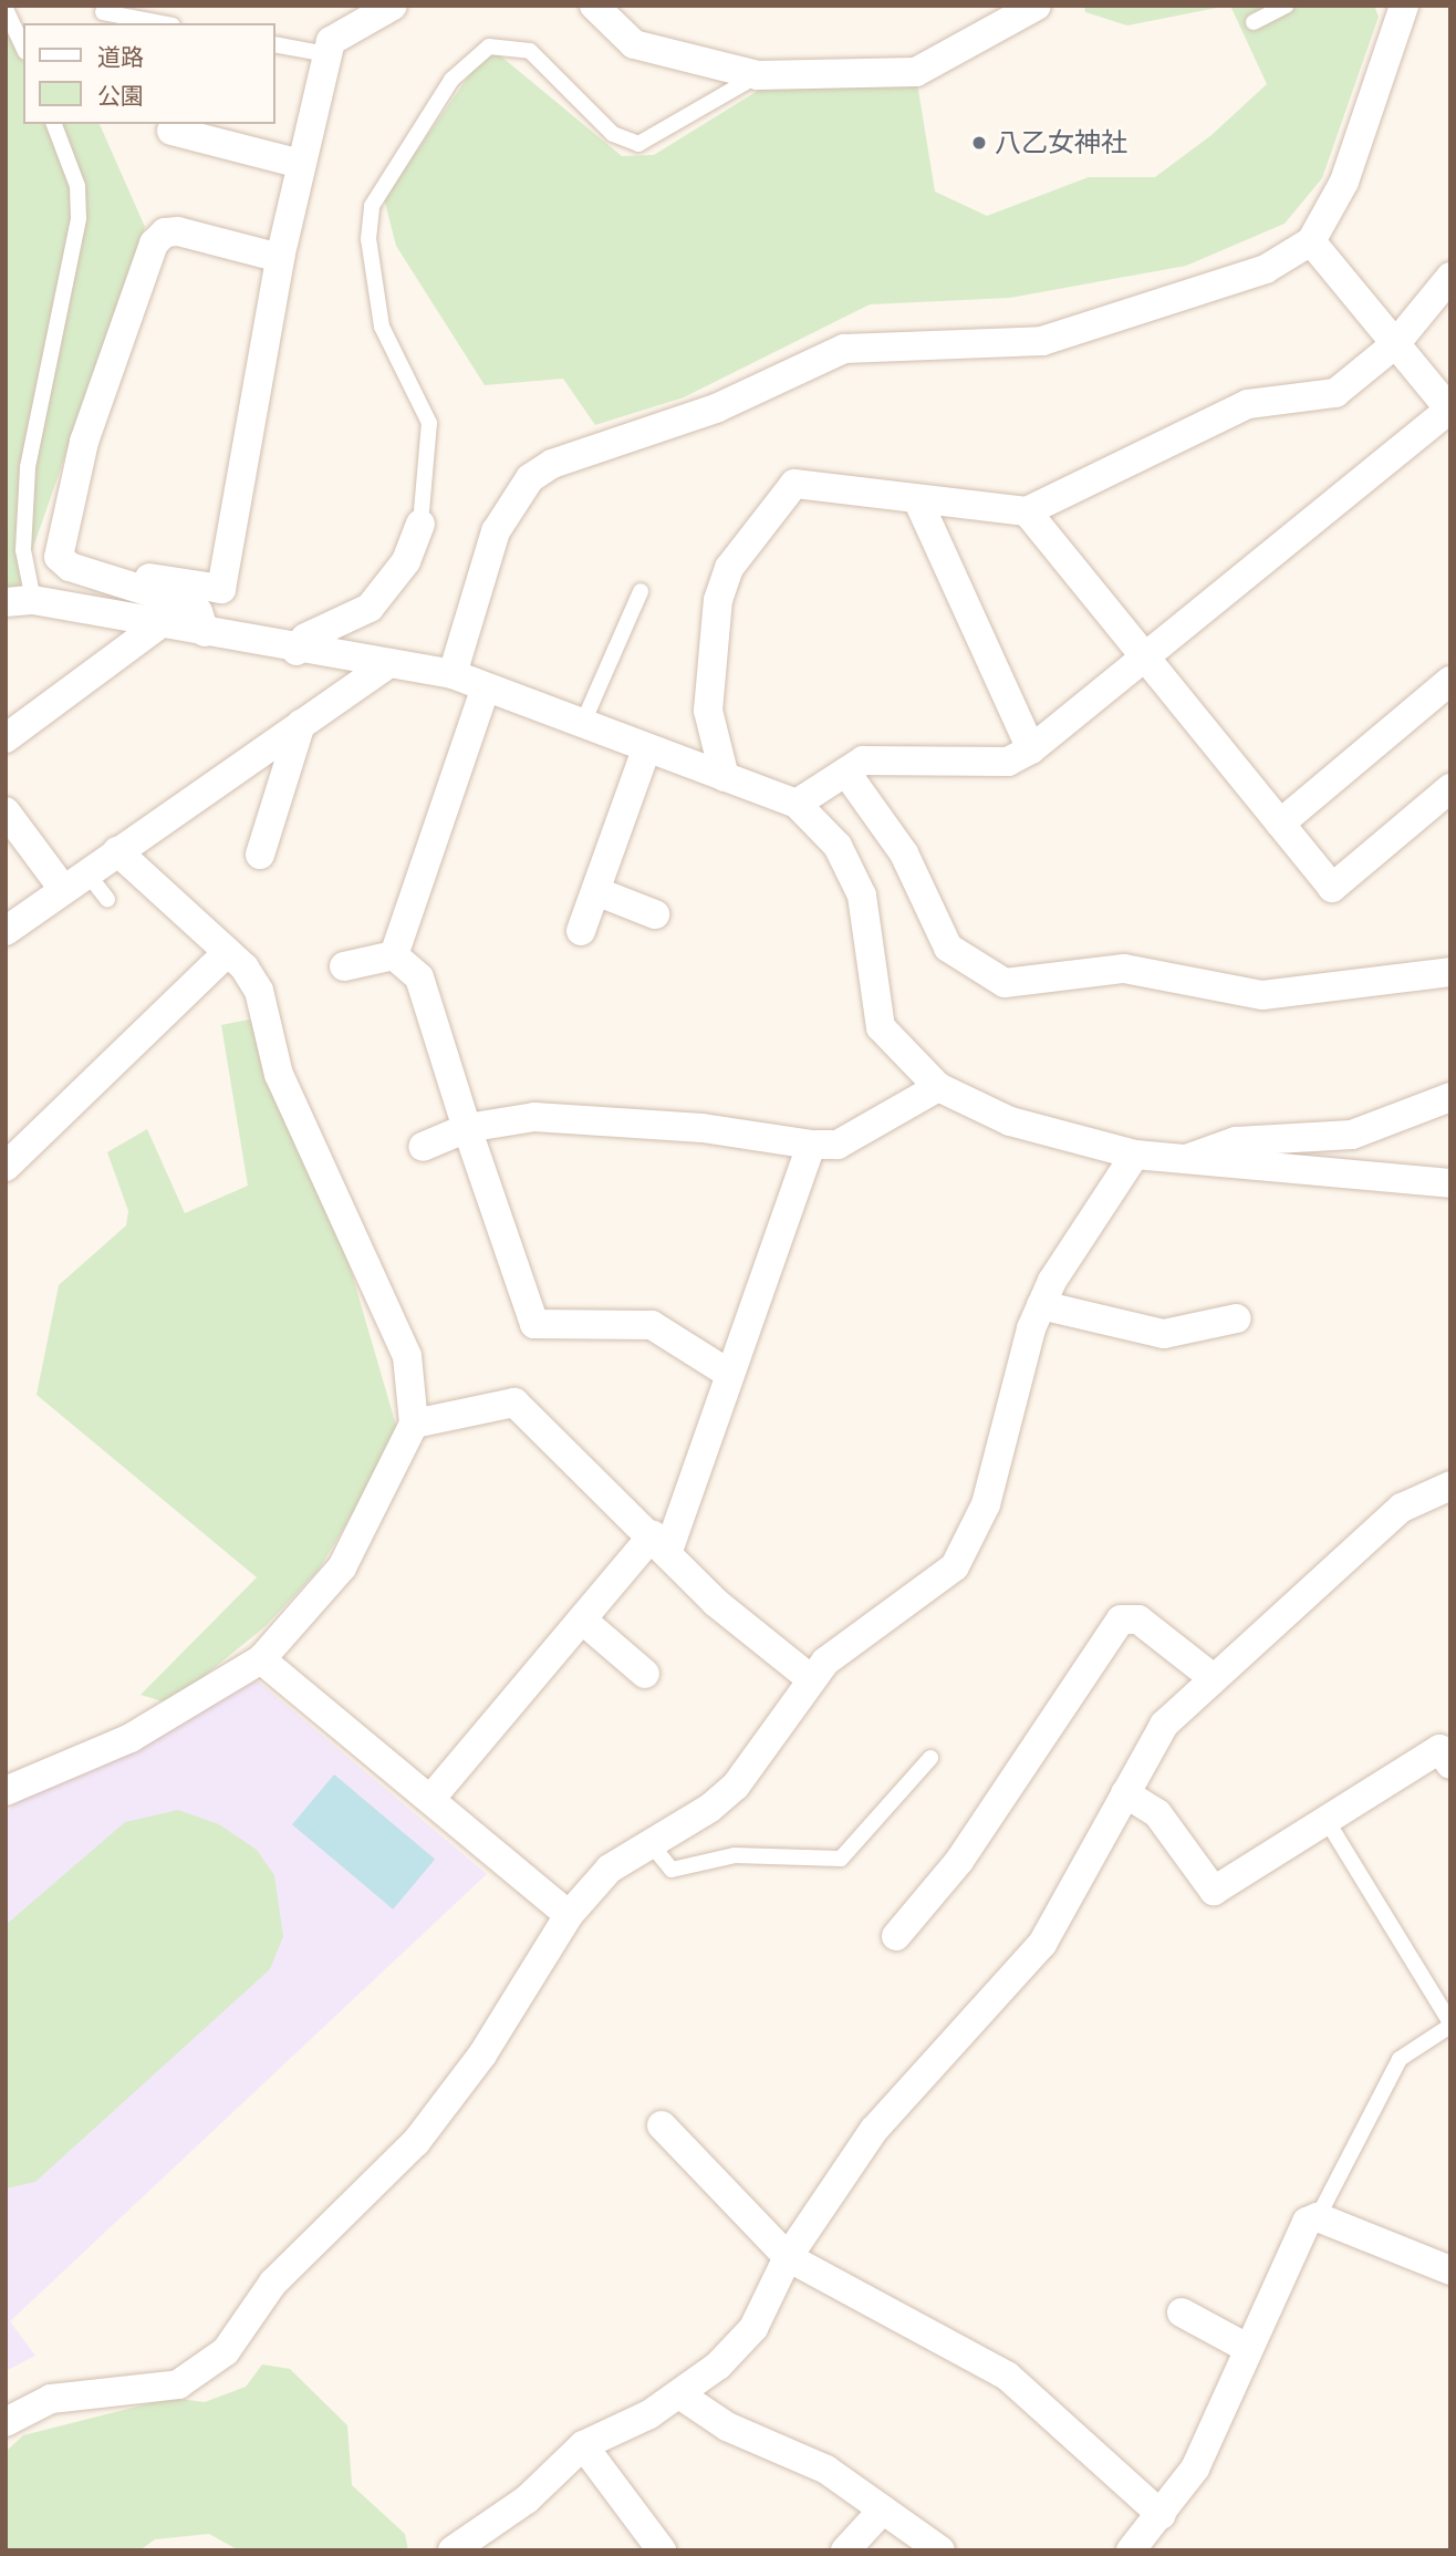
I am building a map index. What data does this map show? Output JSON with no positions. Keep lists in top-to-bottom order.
{
  "places": ["八乙女神社"],
  "legend": ["道路", "公園"]
}
